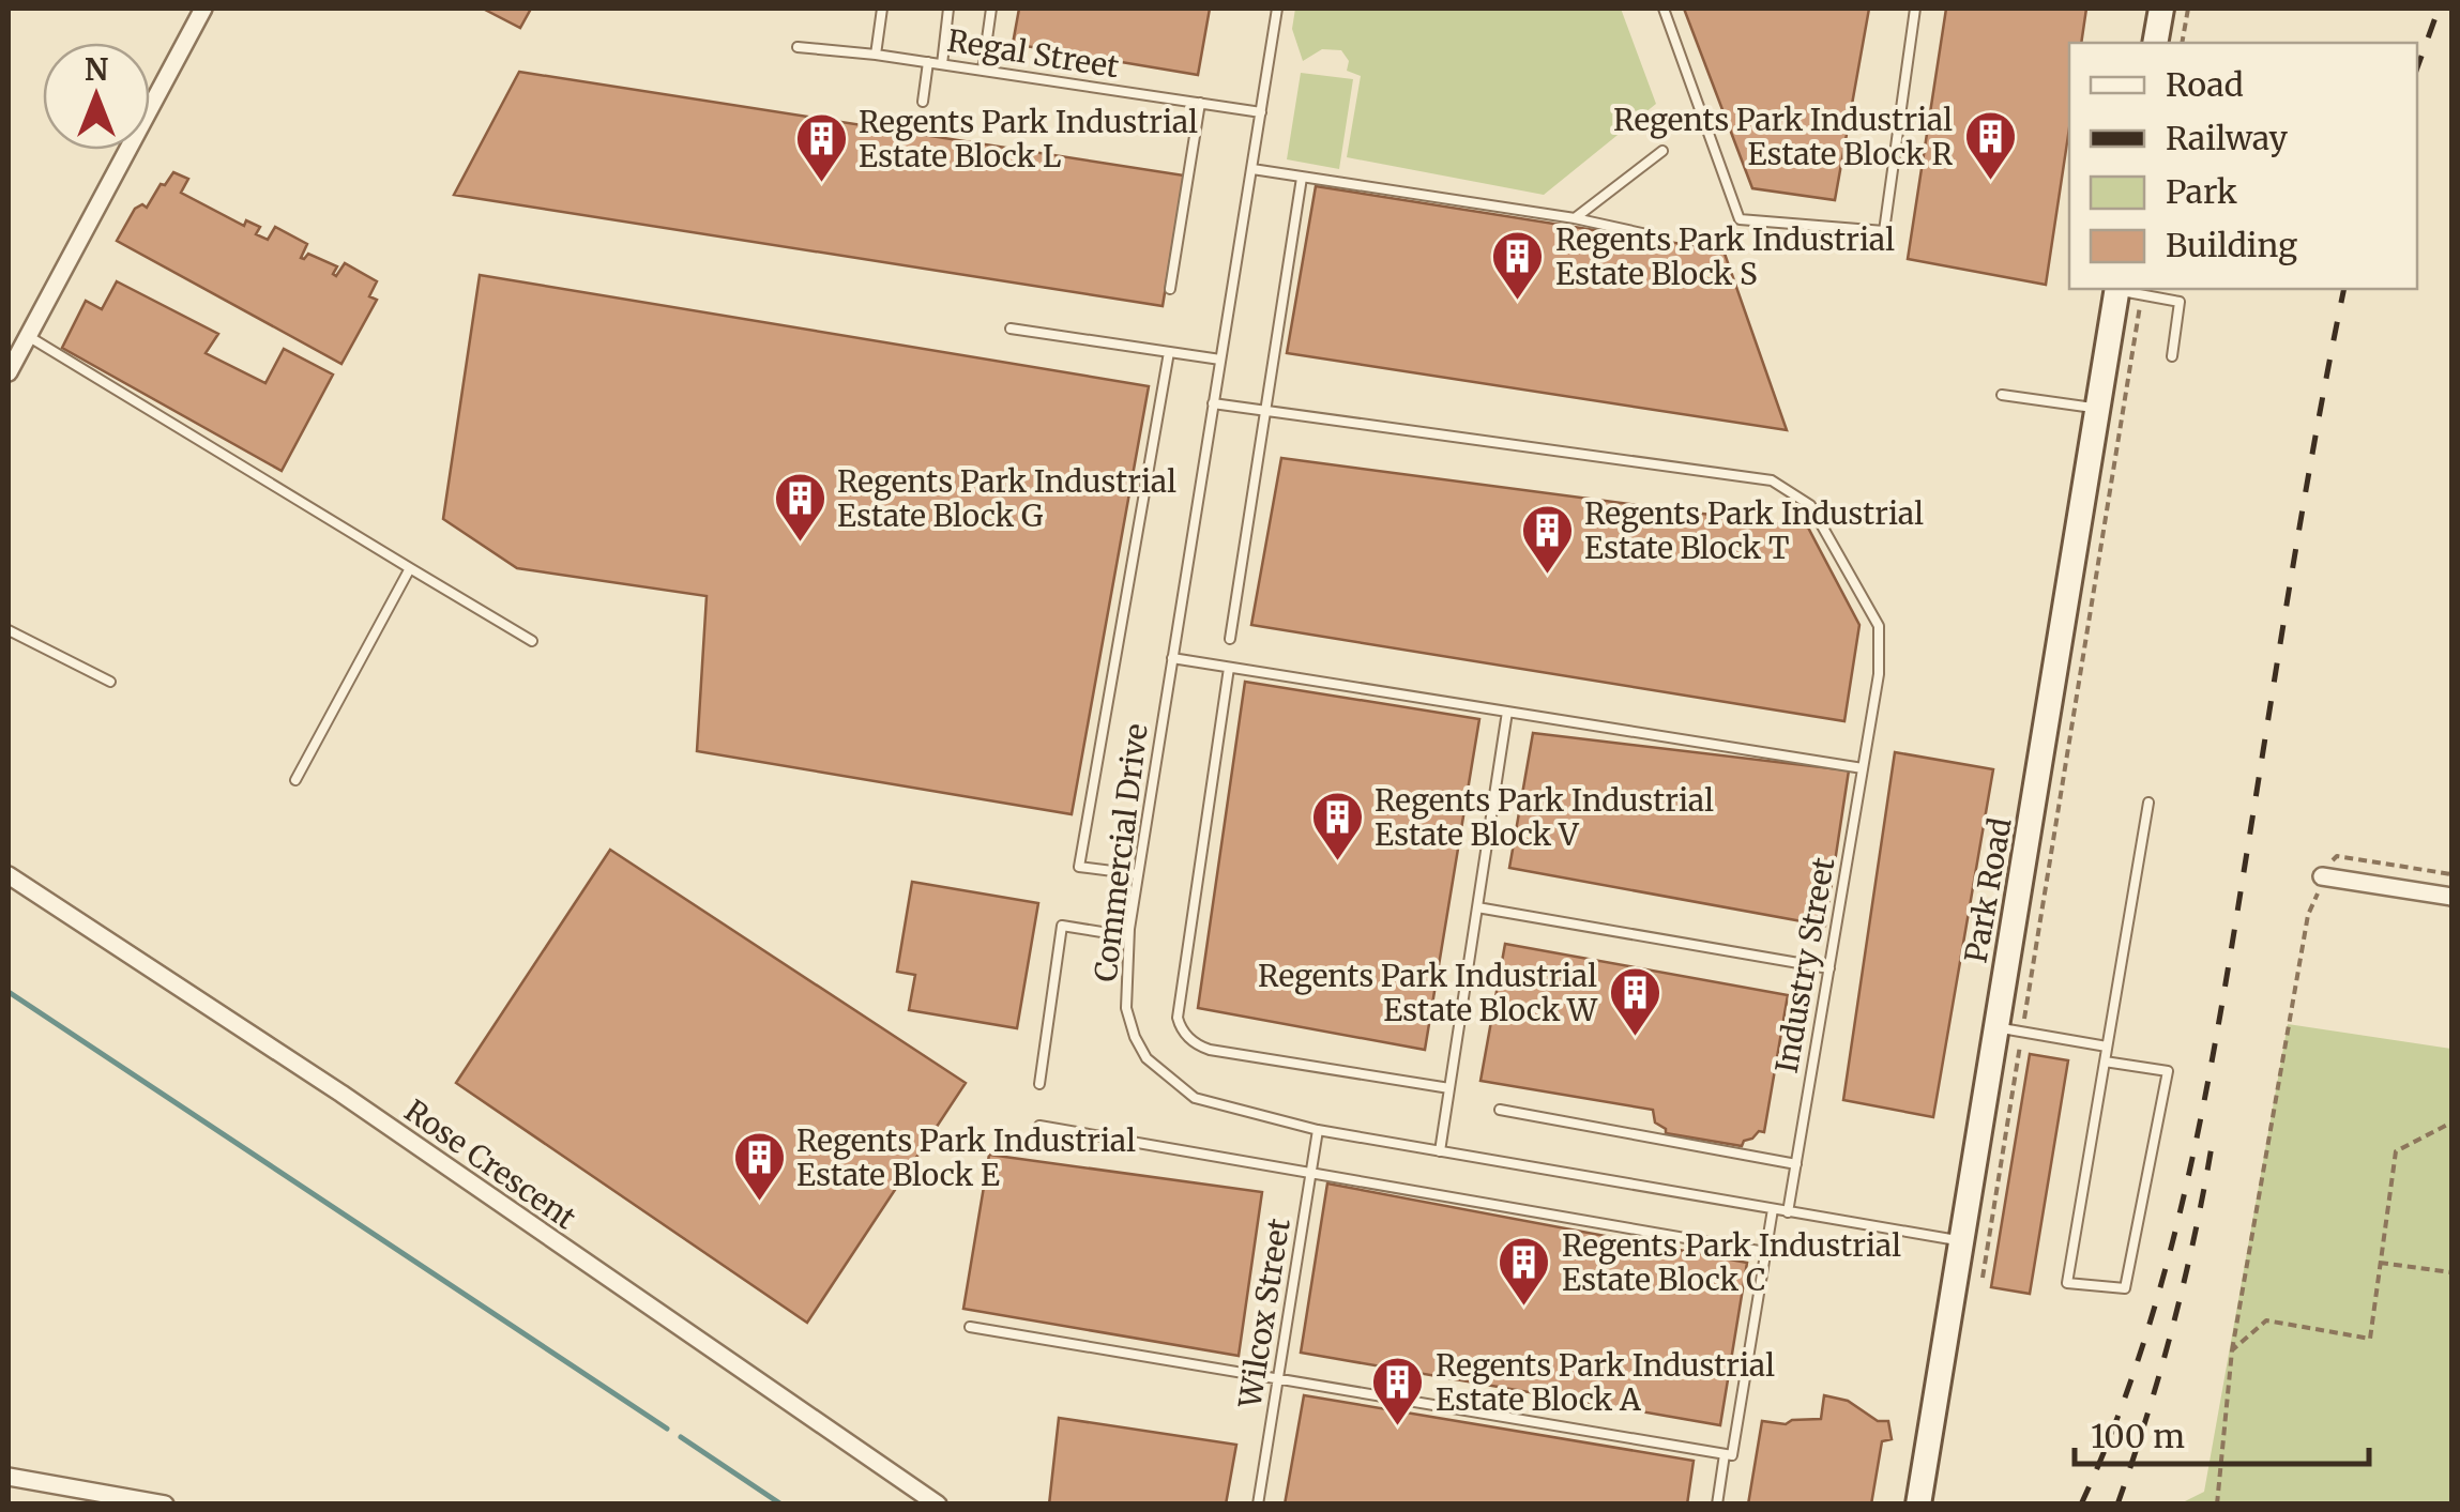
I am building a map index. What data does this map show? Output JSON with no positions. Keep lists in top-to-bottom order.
{
  "streets": {
    "main road": ["Park Road"],
    "street": ["Rose Crescent"],
    "lane": [
      "Regal Street",
      "Commercial Drive",
      "Industry Street",
      "Wilcox Street"
    ]
  },
  "crossings": [
    ["Regal Street", "Commercial Drive"],
    ["Commercial Drive", "Park Road"],
    ["Commercial Drive", "Industry Street"],
    ["Commercial Drive", "Wilcox Street"]
  ],
  "places": {
    "building": [
      "Regents Park Industrial Estate Block R",
      "Regents Park Industrial Estate Block L",
      "Regents Park Industrial Estate Block S",
      "Regents Park Industrial Estate Block G",
      "Regents Park Industrial Estate Block T",
      "Regents Park Industrial Estate Block V",
      "Regents Park Industrial Estate Block W",
      "Regents Park Industrial Estate Block E",
      "Regents Park Industrial Estate Block C",
      "Regents Park Industrial Estate Block A"
    ]
  },
  "legend": [
    "Road",
    "Railway",
    "Park",
    "Building"
  ],
  "scale_bar": "100 m",
  "north": "top"
}
